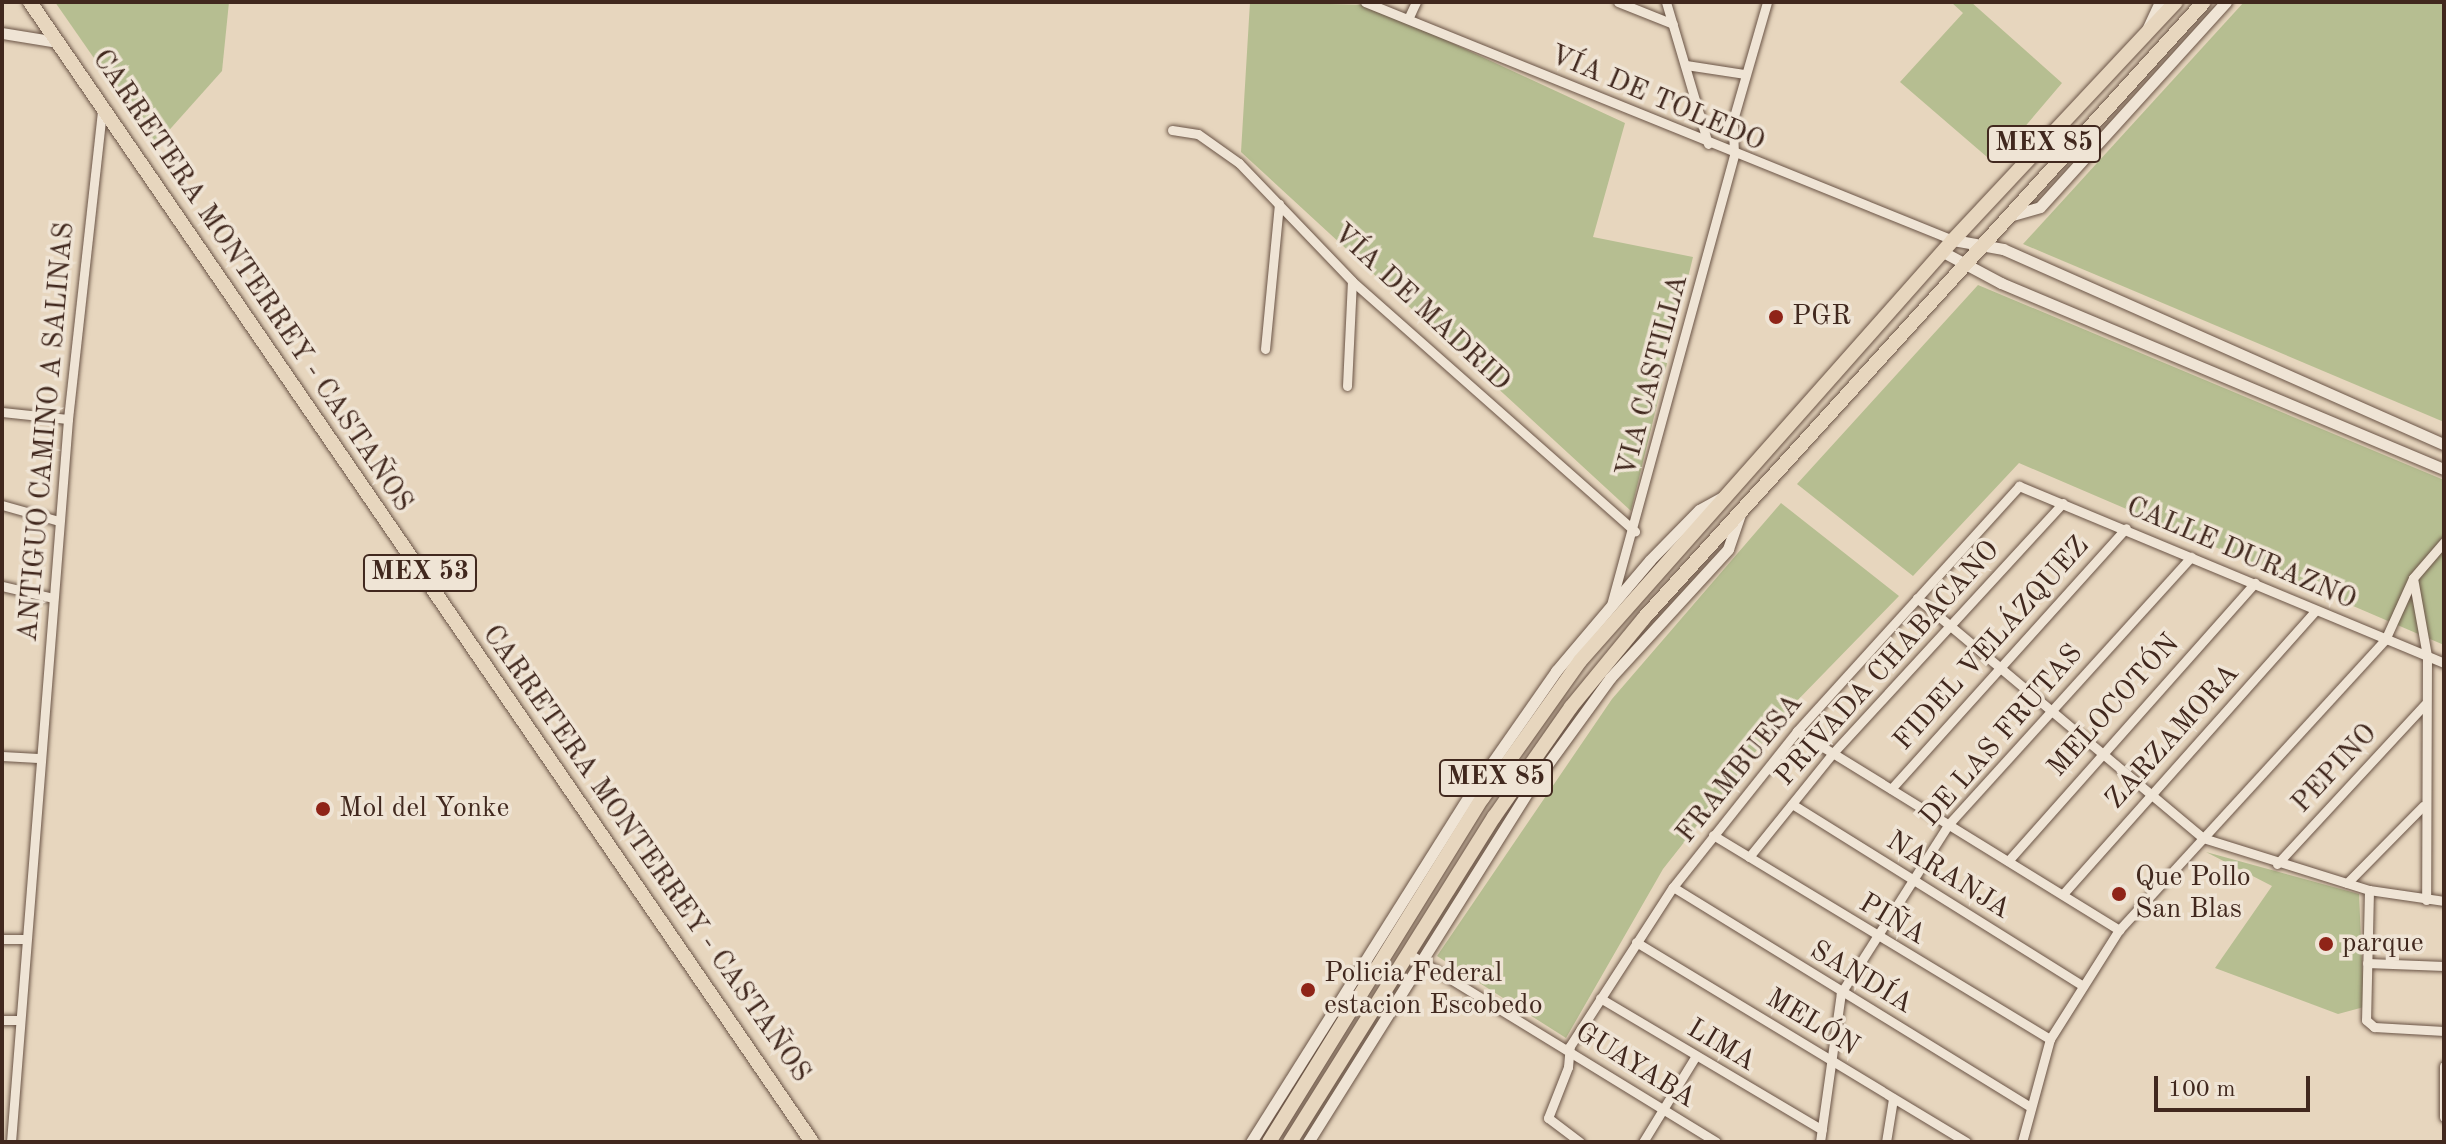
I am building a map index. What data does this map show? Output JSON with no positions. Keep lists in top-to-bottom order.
{
  "streets": {
    "main road": ["MEX 85", "CARRETERA MONTERREY - CASTAÑOS", "MEX 53"],
    "street": [
      "VÍA DE TOLEDO",
      "VÍA DE MADRID",
      "VIA CASTILLA",
      "ANTIGUO CAMINO A SALINAS",
      "CALLE DURAZNO",
      "FIDEL VELÁZQUEZ",
      "PRIVADA CHABACANO",
      "MELOCOTÓN",
      "DE LAS FRUTAS",
      "ZARZAMORA",
      "FRAMBUESA",
      "PEPINO",
      "NARANJA",
      "PIÑA",
      "SANDÍA",
      "MELÓN",
      "LIMA",
      "GUAYABA"
    ]
  },
  "crossings": [
    ["VÍA DE TOLEDO", "MEX 85"],
    ["VÍA DE TOLEDO", "VIA CASTILLA"],
    ["MEX 85", "GUAYABA"],
    ["CARRETERA MONTERREY - CASTAÑOS", "ANTIGUO CAMINO A SALINAS"],
    ["VÍA DE MADRID", "VIA CASTILLA"],
    ["CALLE DURAZNO", "FIDEL VELÁZQUEZ"],
    ["CALLE DURAZNO", "PRIVADA CHABACANO"],
    ["CALLE DURAZNO", "MELOCOTÓN"],
    ["CALLE DURAZNO", "DE LAS FRUTAS"],
    ["CALLE DURAZNO", "ZARZAMORA"],
    ["CALLE DURAZNO", "FRAMBUESA"],
    ["PRIVADA CHABACANO", "NARANJA"],
    ["PRIVADA CHABACANO", "PIÑA"],
    ["DE LAS FRUTAS", "NARANJA"],
    ["DE LAS FRUTAS", "PIÑA"],
    ["DE LAS FRUTAS", "SANDÍA"],
    ["DE LAS FRUTAS", "MELÓN"],
    ["DE LAS FRUTAS", "LIMA"],
    ["FRAMBUESA", "PIÑA"],
    ["FRAMBUESA", "SANDÍA"],
    ["FRAMBUESA", "MELÓN"],
    ["FRAMBUESA", "LIMA"],
    ["FRAMBUESA", "GUAYABA"]
  ],
  "places": [
    "PGR",
    "Mol del Yonke",
    "Que Pollo San Blas",
    "parque",
    "Policia Federal estacion Escobedo"
  ],
  "scale_bar": "100 m"
}
